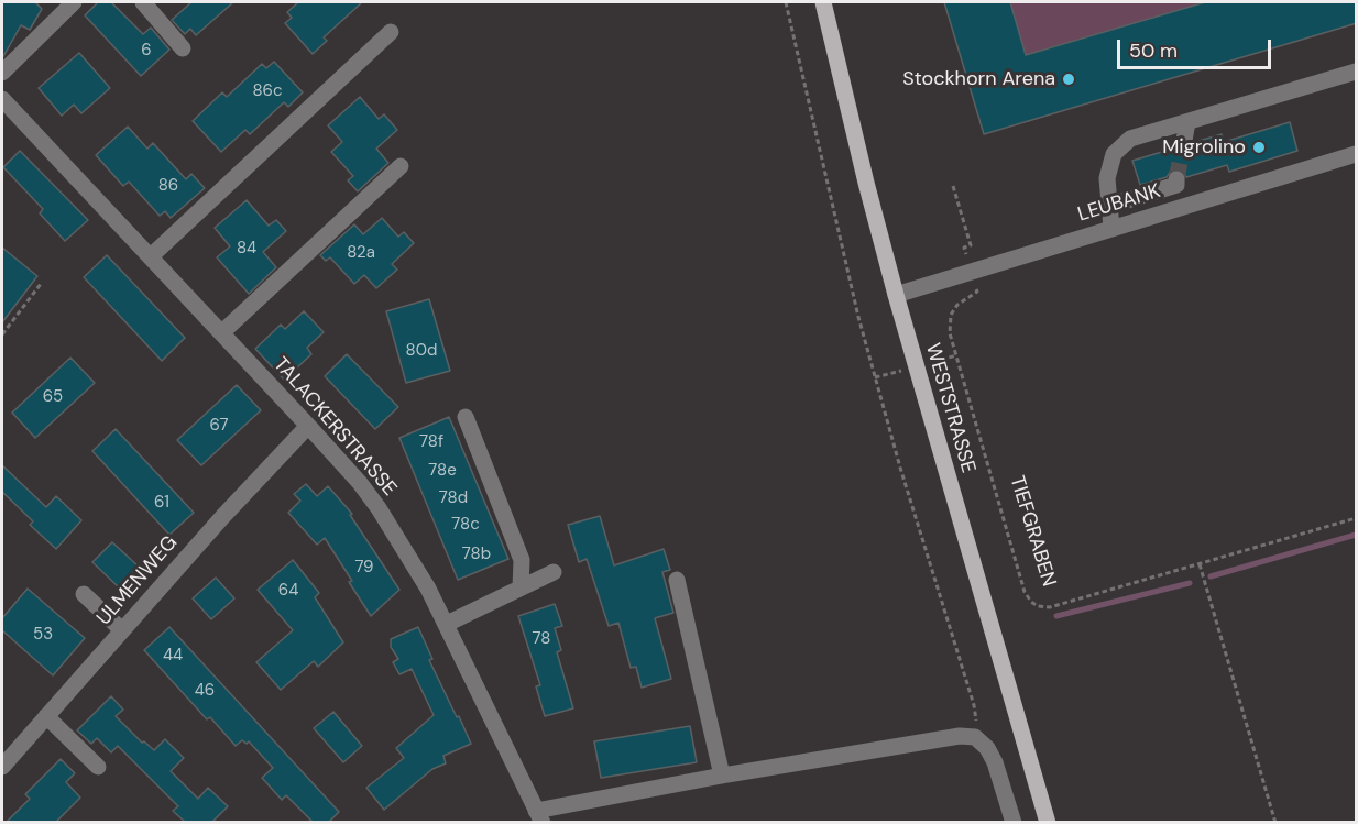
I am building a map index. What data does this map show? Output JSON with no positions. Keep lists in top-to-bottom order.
{
  "streets": {
    "main road": ["WESTSTRASSE"],
    "street": ["LEUBANK", "TALACKERSTRASSE", "ULMENWEG"],
    "path": ["TIEFGRABEN"]
  },
  "crossings": [
    ["LEUBANK", "WESTSTRASSE"],
    ["LEUBANK", "TIEFGRABEN"],
    ["TALACKERSTRASSE", "ULMENWEG"]
  ],
  "places": ["Stockhorn Arena", "Migrolino"],
  "house_numbers": [
    "6",
    "86c",
    "86",
    "84",
    "82a",
    "80d",
    "65",
    "67",
    "78f",
    "78e",
    "78d",
    "61",
    "78c",
    "78b",
    "79",
    "64",
    "53",
    "78",
    "44",
    "46"
  ],
  "scale_bar": "50 m"
}
